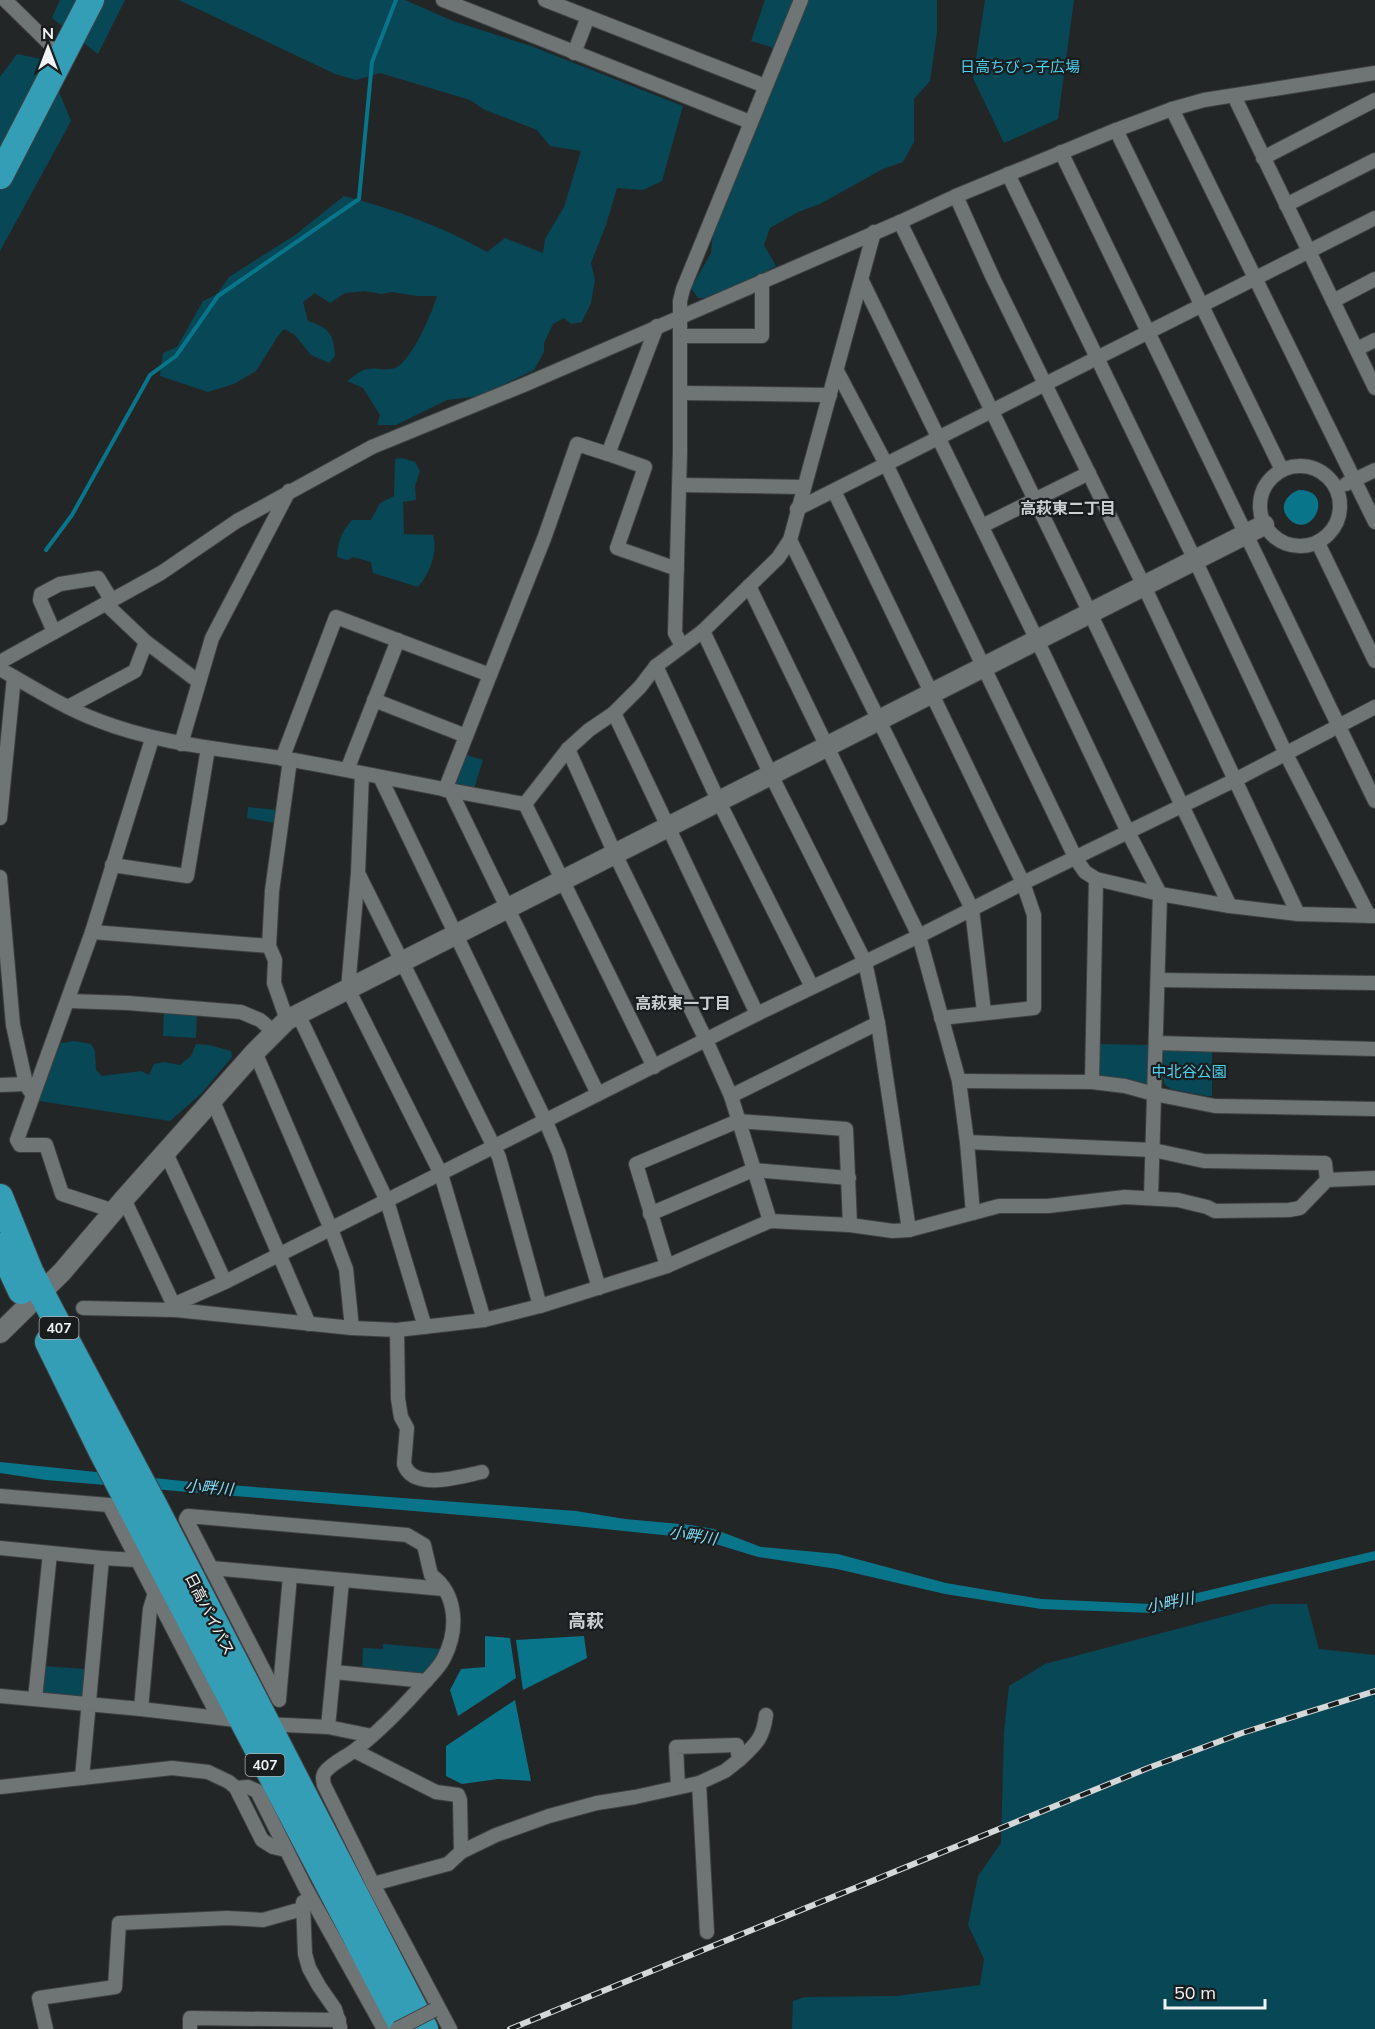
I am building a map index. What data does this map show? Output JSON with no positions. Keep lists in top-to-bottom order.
{
  "streets": {
    "highway": ["407", "日高バイパス"]
  },
  "districts": ["高萩東二丁目", "高萩東一丁目", "高萩"],
  "water": ["小畔川"],
  "parks": ["日高ちびっ子広場", "中北谷公園"],
  "scale_bar": "50 m",
  "north": "top"
}
